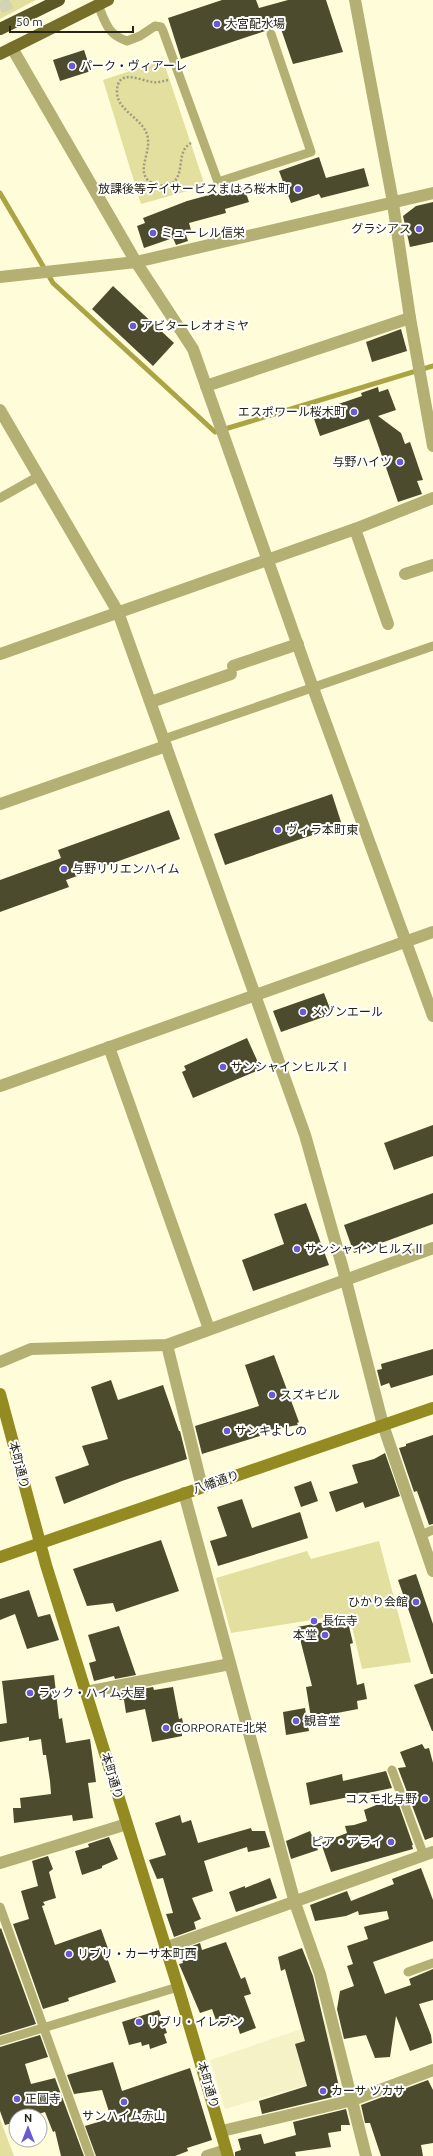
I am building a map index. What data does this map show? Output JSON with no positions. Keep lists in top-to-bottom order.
{
  "streets": {
    "main road": ["本町通り", "八幡通り"]
  },
  "crossings": [
    ["本町通り", "八幡通り"]
  ],
  "places": [
    "大宮配水場",
    "パーク・ヴィアーレ",
    "放課後等デイサービスまはろ桜木町",
    "グラシアス",
    "ミューレル信栄",
    "アビターレオオミヤ",
    "エスポワール桜木町",
    "与野ハイツ",
    "ヴィラ本町東",
    "与野リリエンハイム",
    "メゾンエール",
    "サンシャインヒルズⅠ",
    "サンシャインヒルズⅡ",
    "スズキビル",
    "サンキよしの",
    "ひかり会館",
    "長伝寺",
    "本堂",
    "ラック・ハイム大屋",
    "観音堂",
    "CORPORATE北栄",
    "コスモ北与野",
    "ピア・アライ",
    "リブリ・カーサ本町西",
    "リブリ・イレブン",
    "カーサ ツカサ",
    "正圓寺",
    "サンハイム赤山"
  ],
  "scale_bar": "50 m",
  "north": "top"
}
